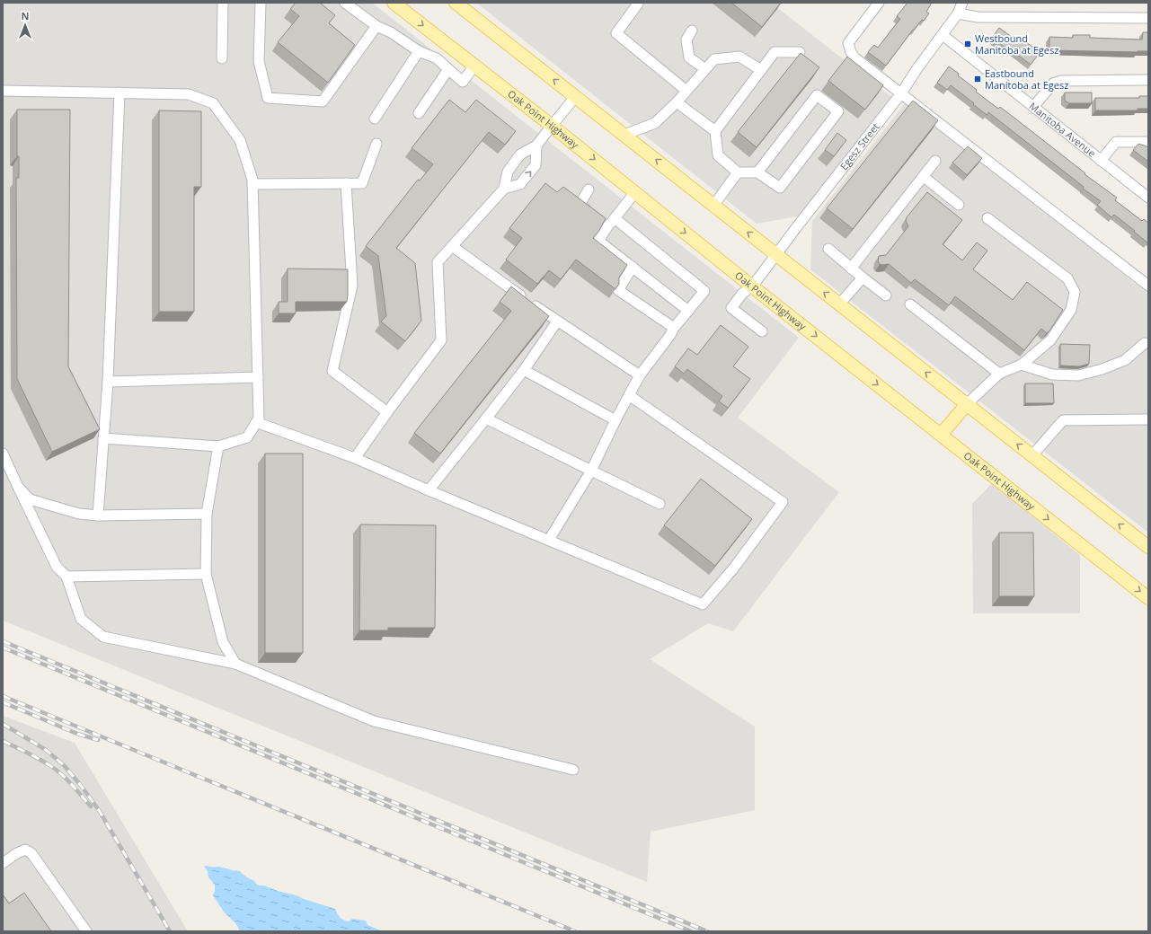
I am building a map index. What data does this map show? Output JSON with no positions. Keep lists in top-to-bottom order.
{
  "streets": {
    "main road": ["Oak Point Highway"],
    "street": ["Manitoba Avenue", "Egesz Street"]
  },
  "crossings": [
    ["Oak Point Highway", "Egesz Street"],
    ["Manitoba Avenue", "Egesz Street"]
  ],
  "places": {
    "transit": ["Westbound Manitoba at Egesz", "Eastbound Manitoba at Egesz"]
  },
  "north": "top"
}
